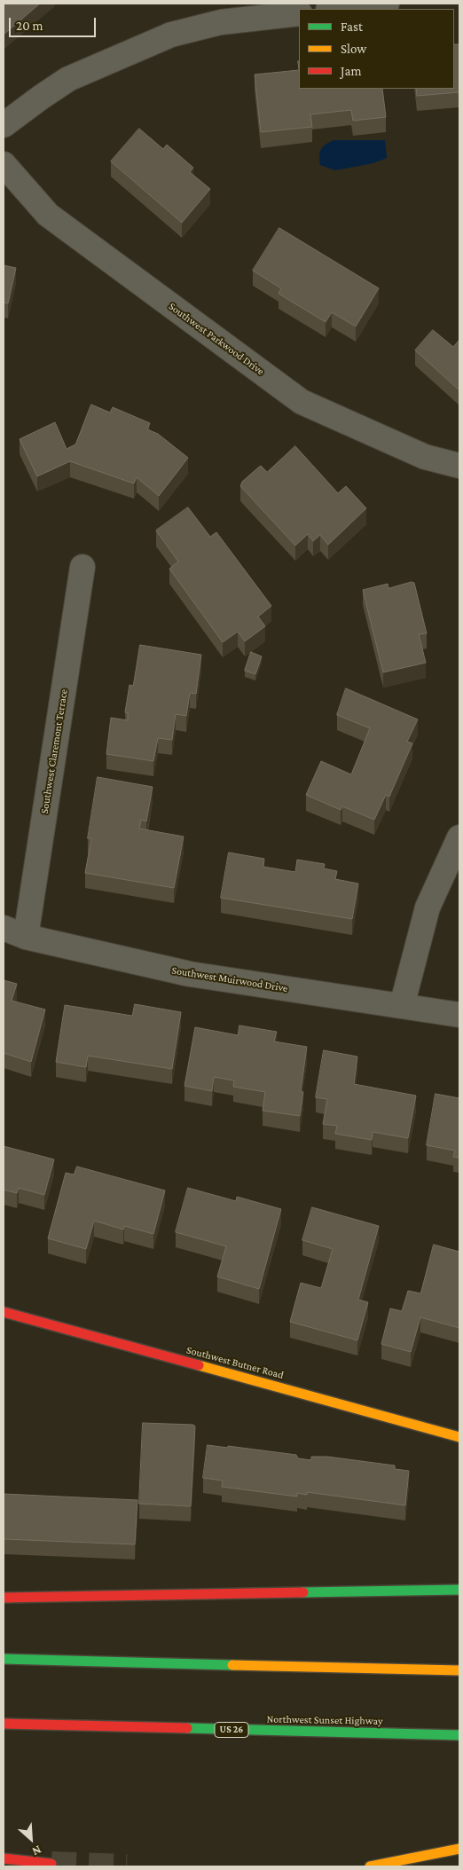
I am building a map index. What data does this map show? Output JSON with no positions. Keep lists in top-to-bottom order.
{
  "streets": {
    "main road": ["Southwest Butner Road", "Northwest Sunset Highway", "US 26"],
    "street": ["Southwest Parkwood Drive", "Southwest Claremont Terrace", "Southwest Muirwood Drive"]
  },
  "crossings": [
    ["Southwest Claremont Terrace", "Southwest Muirwood Drive"]
  ],
  "legend": ["Fast", "Slow", "Jam"],
  "scale_bar": "20 m",
  "north": "bottom right"
}
